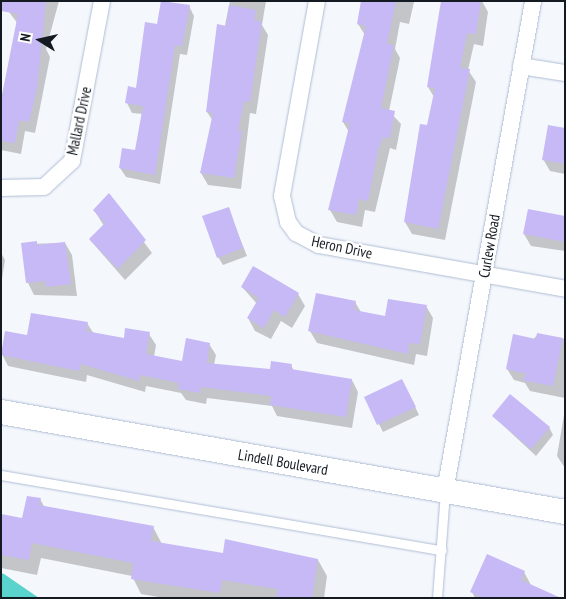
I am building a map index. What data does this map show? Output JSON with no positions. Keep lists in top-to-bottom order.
{
  "streets": {
    "street": [
      "Mallard Drive",
      "Curlew Road",
      "Heron Drive",
      "Lindell Boulevard"
    ]
  },
  "crossings": [
    ["Curlew Road", "Heron Drive"],
    ["Curlew Road", "Lindell Boulevard"]
  ],
  "north": "left"
}
